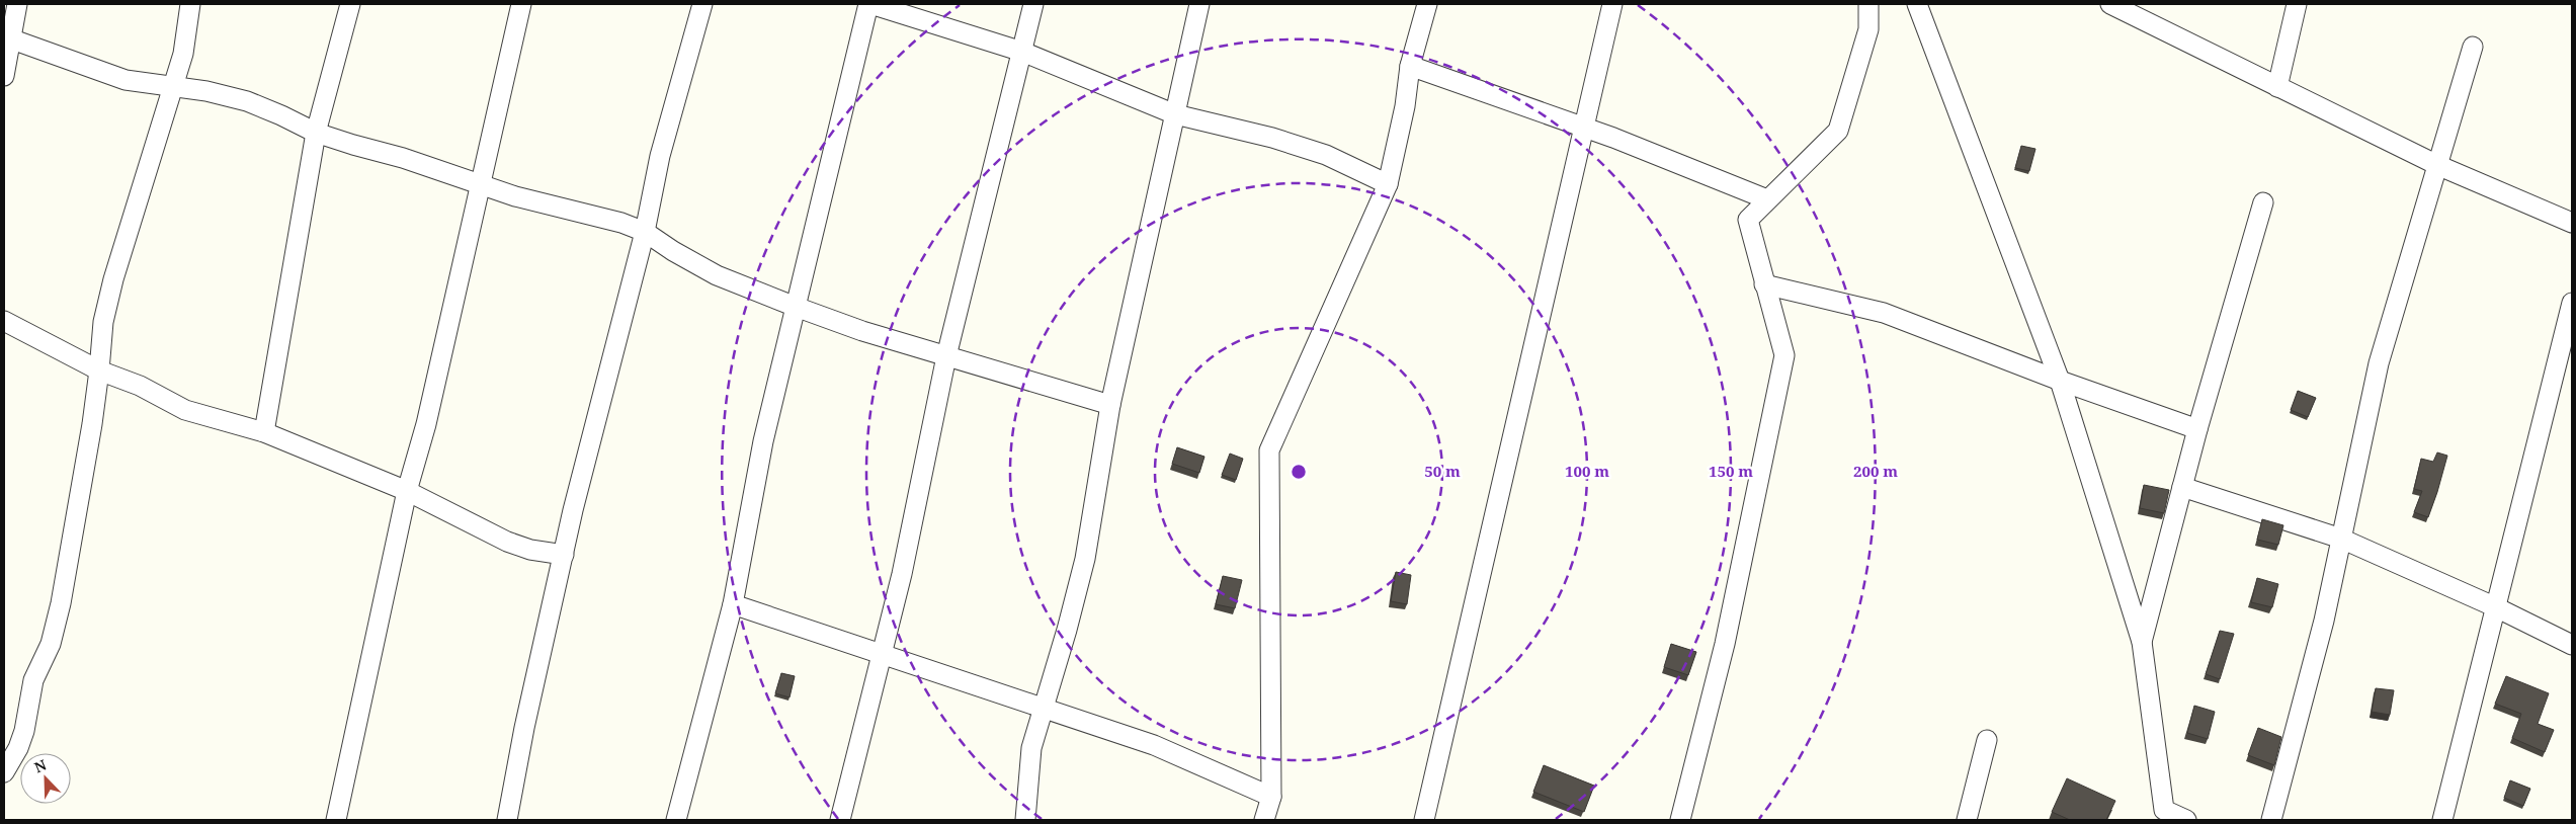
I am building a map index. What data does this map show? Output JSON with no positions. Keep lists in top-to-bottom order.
{
  "north": "top left",
  "rings": [
    "50 m",
    "100 m",
    "150 m",
    "200 m"
  ]
}
